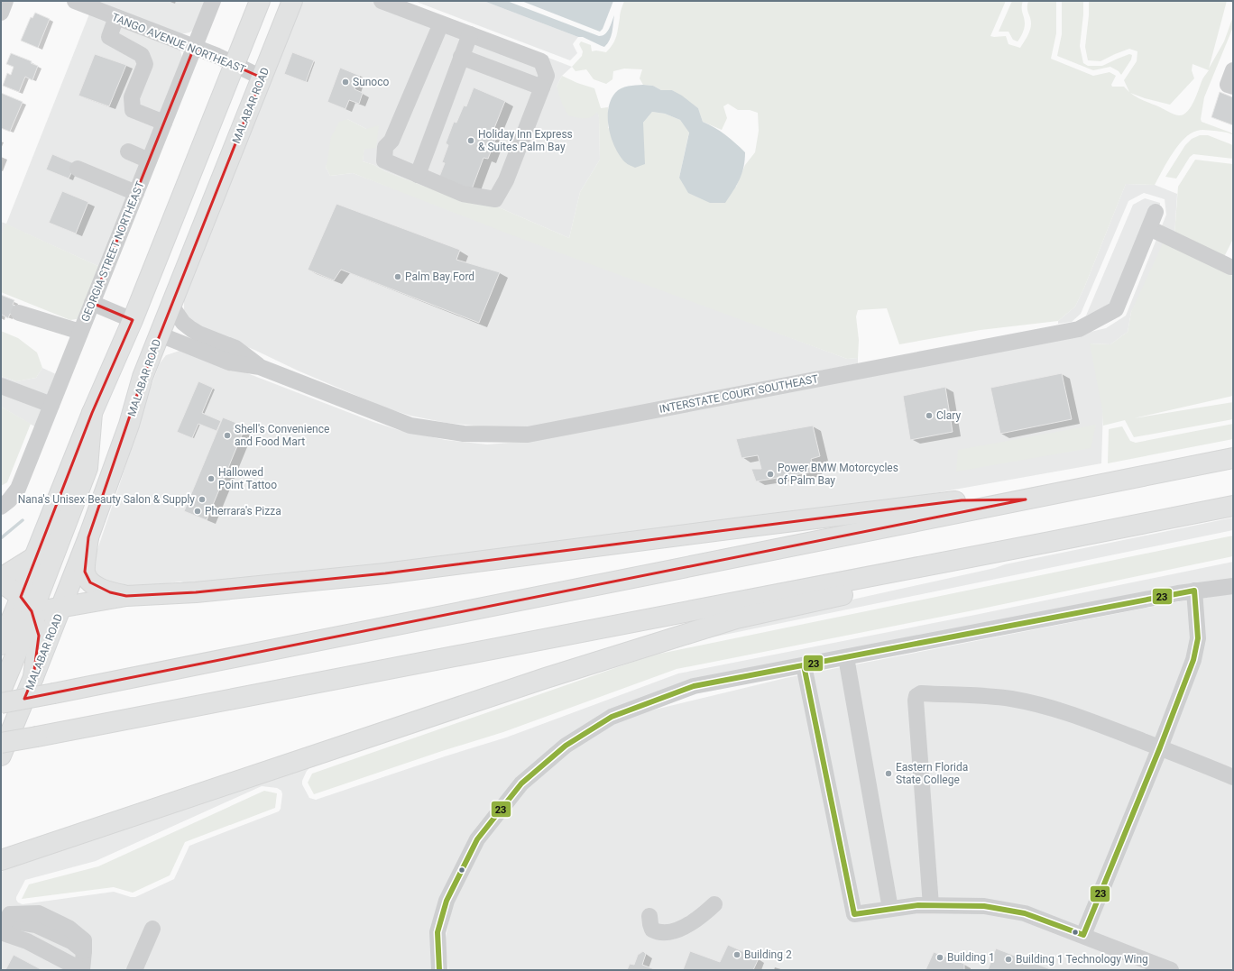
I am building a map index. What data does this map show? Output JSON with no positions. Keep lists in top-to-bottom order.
{
  "streets": {
    "main road": ["MALABAR ROAD"],
    "street": ["TANGO AVENUE NORTHEAST", "GEORGIA STREET NORTHEAST", "INTERSTATE COURT SOUTHEAST"]
  },
  "crossings": [
    ["TANGO AVENUE NORTHEAST", "MALABAR ROAD"],
    ["TANGO AVENUE NORTHEAST", "GEORGIA STREET NORTHEAST"],
    ["MALABAR ROAD", "INTERSTATE COURT SOUTHEAST"]
  ],
  "places": [
    "Sunoco",
    "Holiday Inn Express & Suites Palm Bay",
    "Palm Bay Ford",
    "Clary",
    "Shell's Convenience and Food Mart",
    "Power BMW Motorcycles of Palm Bay",
    "Hallowed Point Tattoo",
    "Nana's Unisex Beauty Salon & Supply",
    "Pherrara's Pizza",
    "Eastern Florida State College",
    "Building 2",
    "Building 1",
    "Building 1 Technology Wing"
  ],
  "lines": ["transit line 23"]
}
